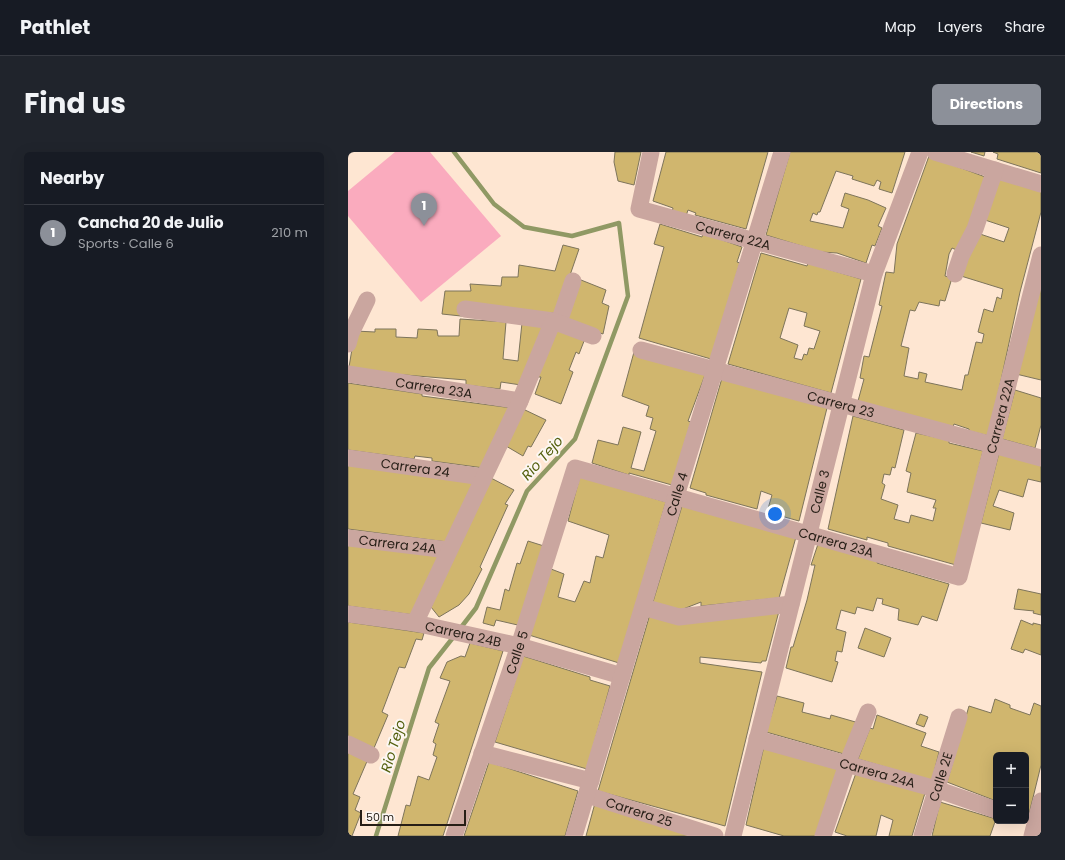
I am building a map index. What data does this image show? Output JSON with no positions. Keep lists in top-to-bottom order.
{
  "streets": {
    "street": [
      "Carrera 22A",
      "Carrera 23A",
      "Carrera 23",
      "Carrera 24",
      "Calle 3",
      "Calle 4",
      "Carrera 24A",
      "Carrera 24B",
      "Calle 5",
      "Calle 2E",
      "Carrera 25"
    ]
  },
  "crossings": [
    ["Carrera 22A", "Carrera 23A"],
    ["Carrera 22A", "Carrera 23"],
    ["Carrera 22A", "Calle 3"],
    ["Carrera 22A", "Calle 4"],
    ["Carrera 23A", "Calle 3"],
    ["Carrera 23A", "Calle 4"],
    ["Carrera 23A", "Calle 5"],
    ["Carrera 23", "Calle 3"],
    ["Carrera 23", "Calle 4"],
    ["Calle 3", "Carrera 24A"],
    ["Calle 4", "Carrera 24B"],
    ["Calle 4", "Carrera 25"],
    ["Carrera 24A", "Calle 2E"],
    ["Carrera 24B", "Calle 5"],
    ["Calle 5", "Carrera 25"]
  ],
  "water": ["Rio Tejo"],
  "scale_bar": "50 m",
  "page": {
    "header": "Pathlet",
    "nav": ["Map", "Layers", "Share"],
    "title": "Find us",
    "buttons": "Directions",
    "heading": "Nearby",
    "pins": "1",
    "list": [
      {
        "mark": "1",
        "name": "Cancha 20 de Julio",
        "note": "Sports · Calle 6",
        "value": "210 m"
      }
    ],
    "map_buttons": ["+", "−"],
    "scale": "50 m"
  }
}
